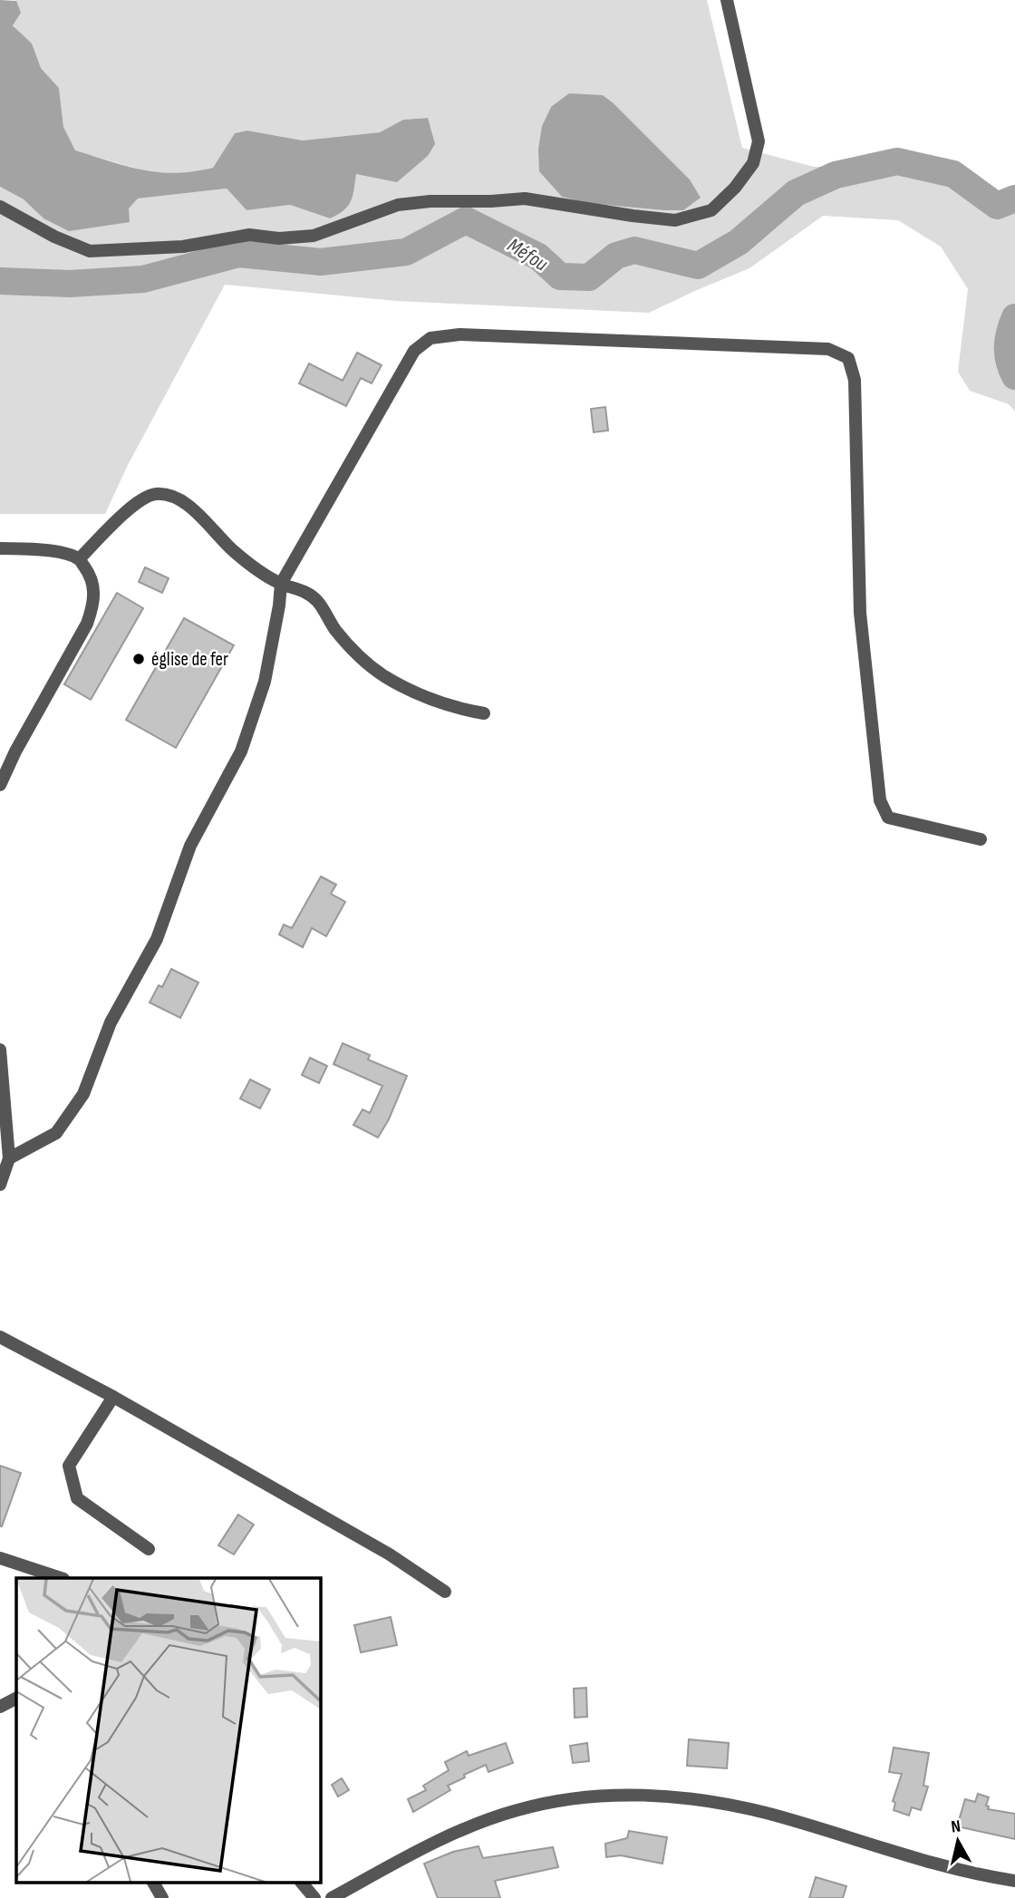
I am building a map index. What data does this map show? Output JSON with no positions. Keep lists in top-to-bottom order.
{
  "water": ["Méfou"],
  "places": ["église de fer"],
  "north": "top"
}
